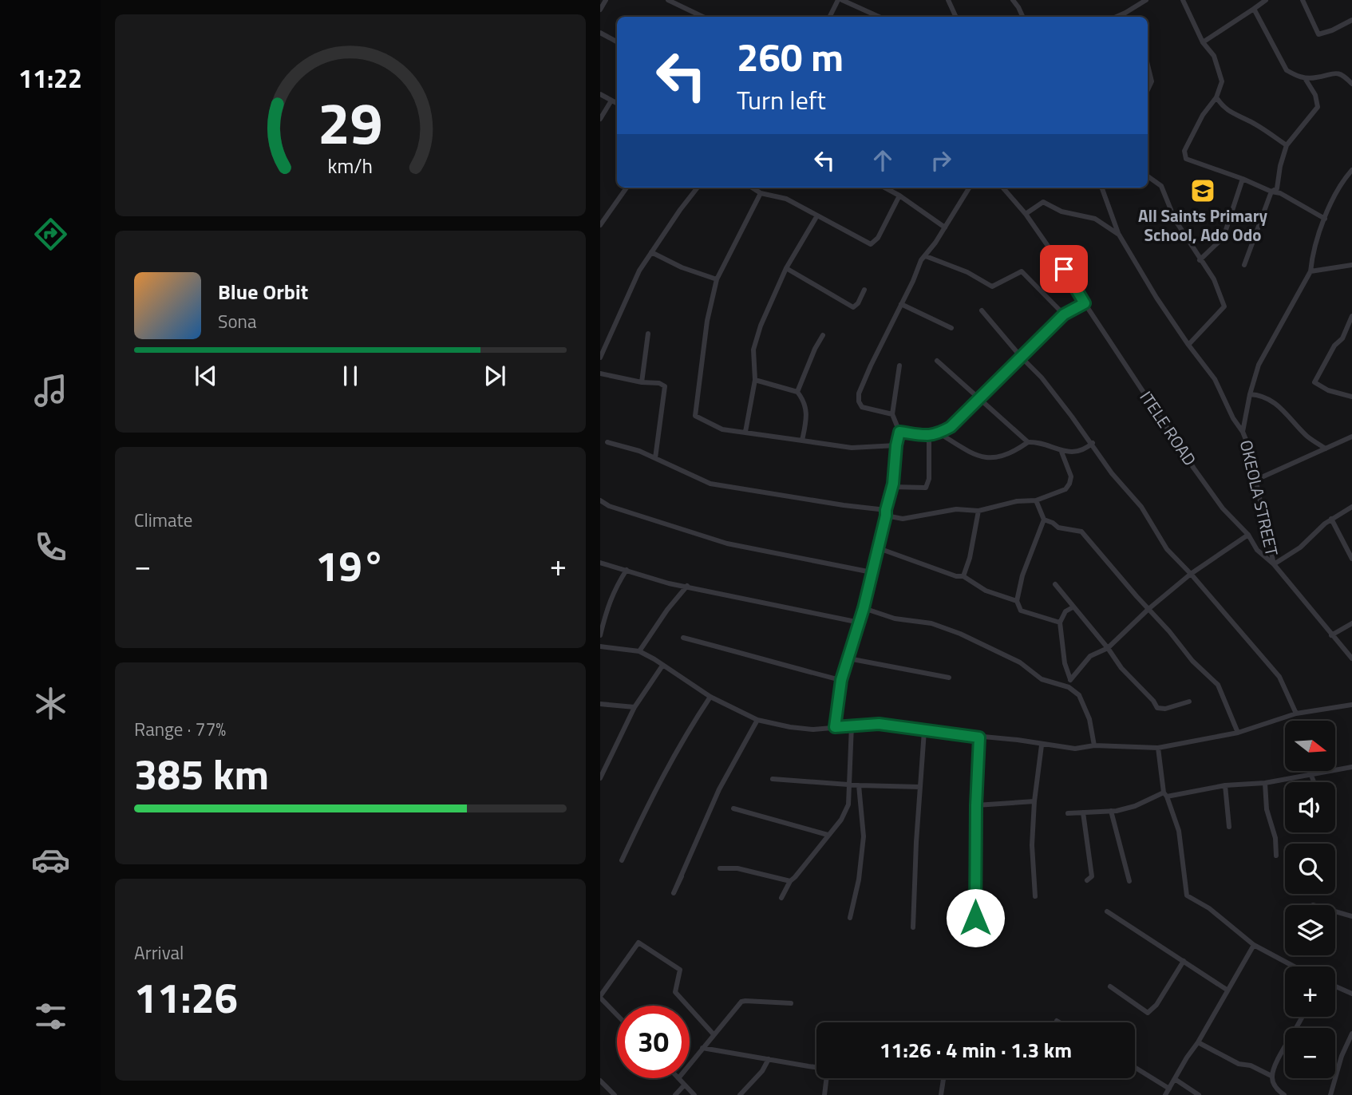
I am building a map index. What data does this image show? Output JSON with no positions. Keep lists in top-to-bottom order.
{
  "streets": {
    "street": ["ITELE ROAD", "OKEOLA STREET"]
  },
  "crossings": [
    ["ITELE ROAD", "OKEOLA STREET"]
  ],
  "places": {
    "school or university": ["All Saints Primary School, Ado Odo"]
  },
  "north": "right",
  "page": {
    "tabs": "11:22",
    "turn": ["260 m", "Turn left"],
    "song": ["Blue Orbit", "Sona"],
    "tile": [
      "Climate",
      ["Range · 77%", "385 km"],
      ["Arrival", "11:26"]
    ],
    "heat": ["−", "19°", "+"],
    "map_buttons": ["+", "−"],
    "limit": "30",
    "trip": "11:26 · 4 min · 1.3 km",
    "gauge": ["29", "km/h"]
  }
}
